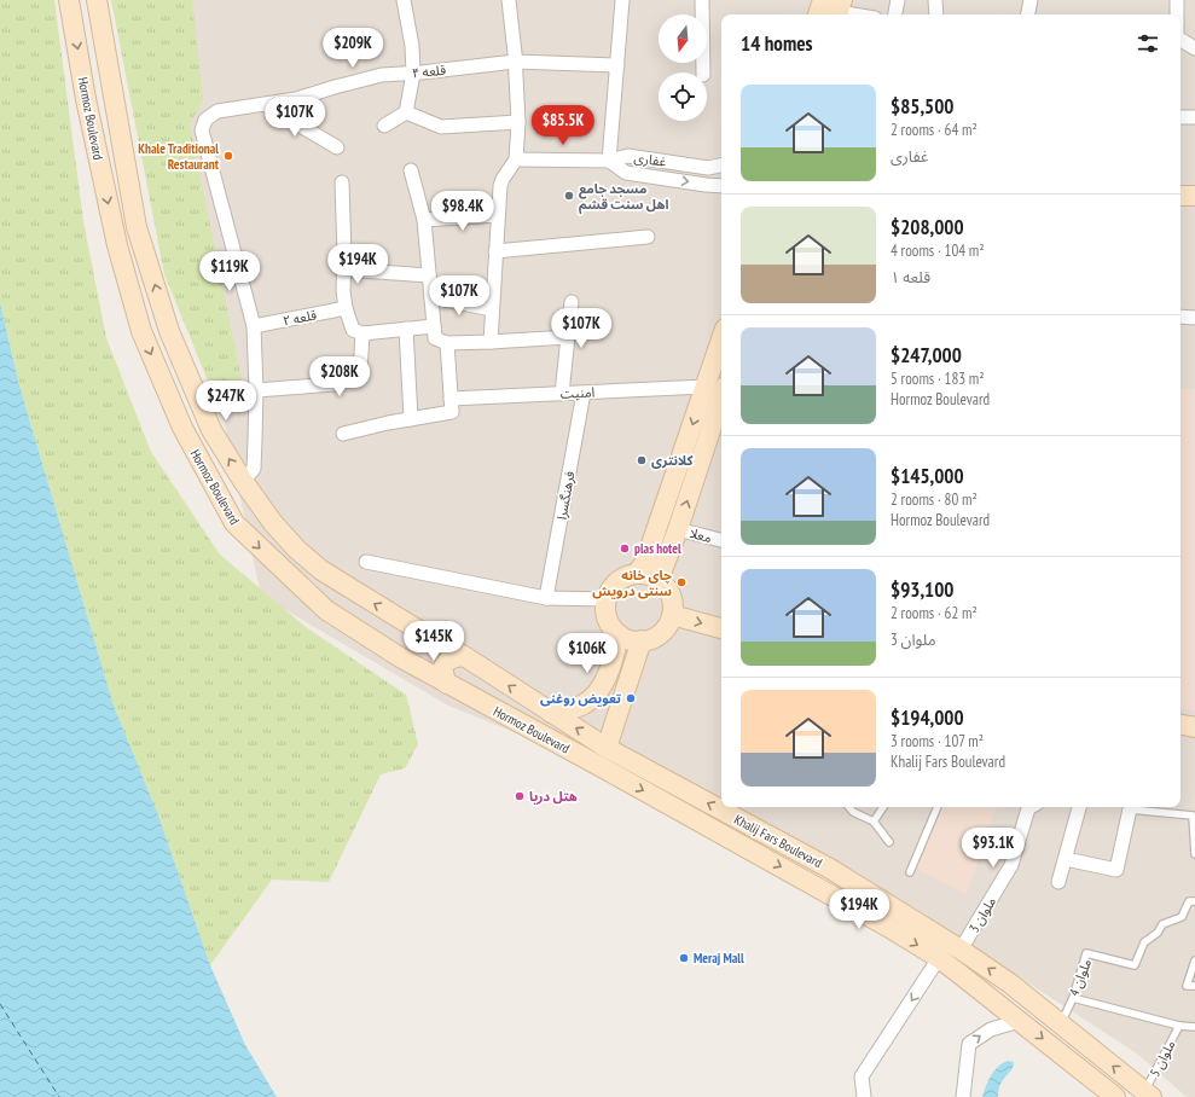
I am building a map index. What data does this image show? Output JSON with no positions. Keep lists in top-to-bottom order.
{
  "streets": {
    "main road": ["Hormoz Boulevard", "Khalij Fars Boulevard"],
    "street": [
      "قلعه ۴",
      "غفاری",
      "قلعه ۲",
      "امنیت",
      "فرهنگسرا",
      "معلا",
      "ملوان 3"
    ],
    "lane": ["ملوان 4", "ملوان 5"]
  },
  "crossings": [
    ["قلعه ۴", "قلعه ۲"],
    ["Hormoz Boulevard", "Khalij Fars Boulevard"],
    ["امنیت", "فرهنگسرا"],
    ["Khalij Fars Boulevard", "ملوان 3"],
    ["Khalij Fars Boulevard", "ملوان 4"],
    ["Khalij Fars Boulevard", "ملوان 5"]
  ],
  "places": [
    "Khale Traditional Restaurant",
    "مسجد جامع اهل سنت قشم",
    "کلانتری",
    "plas hotel",
    "چای خانه سنتی درویش",
    "تعویض روغنی",
    "هتل دریا",
    "Meraj Mall"
  ],
  "north": "bottom",
  "page": {
    "heading": "14 homes",
    "price": [
      "$209K",
      "$107K",
      "$85.5K",
      "$98.4K",
      "$194K",
      "$119K",
      "$107K",
      "$107K",
      "$208K",
      "$247K",
      "$145K",
      "$106K",
      "$93.1K",
      "$194K"
    ],
    "list": [
      {
        "name": "$85,500",
        "note": "2 rooms · 64 m² · غفاری"
      },
      {
        "name": "$208,000",
        "note": "4 rooms · 104 m² · قلعه ۱"
      },
      {
        "name": "$247,000",
        "note": "5 rooms · 183 m² · Hormoz Boulevard"
      },
      {
        "name": "$145,000",
        "note": "2 rooms · 80 m² · Hormoz Boulevard"
      },
      {
        "name": "$93,100",
        "note": "2 rooms · 62 m² · ملوان 3"
      },
      {
        "name": "$194,000",
        "note": "3 rooms · 107 m² · Khalij Fars Boulevard"
      }
    ]
  }
}
